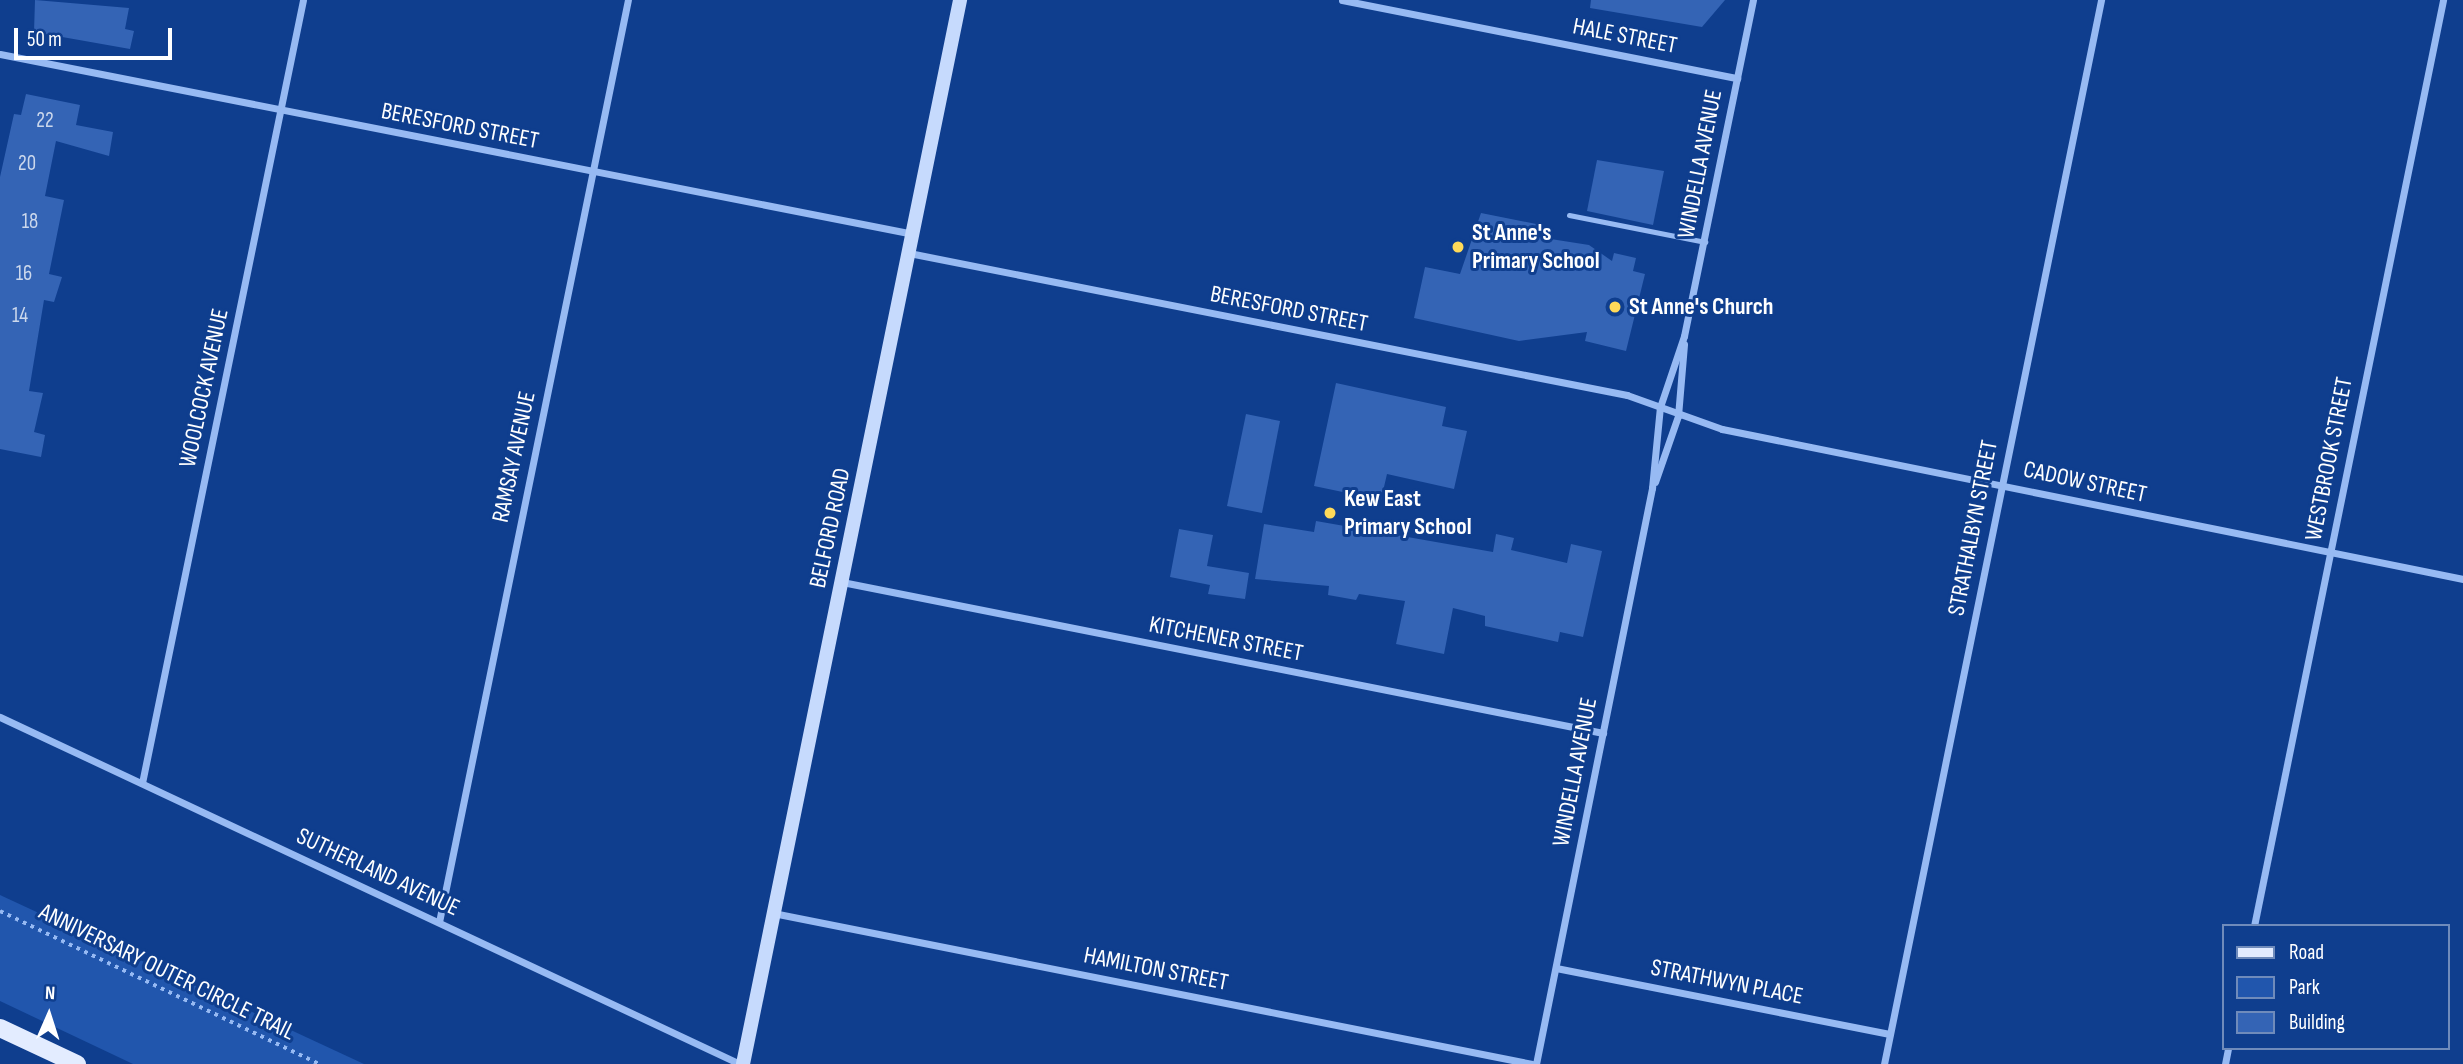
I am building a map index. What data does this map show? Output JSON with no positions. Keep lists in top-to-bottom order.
{
  "streets": {
    "street": [
      "HALE STREET",
      "BERESFORD STREET",
      "WINDELLA AVENUE",
      "WOOLCOCK AVENUE",
      "RAMSAY AVENUE",
      "WESTBROOK STREET",
      "CADOW STREET",
      "BELFORD ROAD",
      "STRATHALBYN STREET",
      "KITCHENER STREET",
      "SUTHERLAND AVENUE",
      "HAMILTON STREET",
      "STRATHWYN PLACE"
    ],
    "path": ["ANNIVERSARY OUTER CIRCLE TRAIL"]
  },
  "crossings": [
    ["HALE STREET", "WINDELLA AVENUE"],
    ["BERESFORD STREET", "WINDELLA AVENUE"],
    ["BERESFORD STREET", "WOOLCOCK AVENUE"],
    ["BERESFORD STREET", "RAMSAY AVENUE"],
    ["BERESFORD STREET", "CADOW STREET"],
    ["BERESFORD STREET", "BELFORD ROAD"],
    ["WINDELLA AVENUE", "CADOW STREET"],
    ["WINDELLA AVENUE", "KITCHENER STREET"],
    ["WINDELLA AVENUE", "HAMILTON STREET"],
    ["WINDELLA AVENUE", "STRATHWYN PLACE"],
    ["WOOLCOCK AVENUE", "SUTHERLAND AVENUE"],
    ["RAMSAY AVENUE", "SUTHERLAND AVENUE"],
    ["WESTBROOK STREET", "CADOW STREET"],
    ["CADOW STREET", "STRATHALBYN STREET"],
    ["BELFORD ROAD", "KITCHENER STREET"],
    ["BELFORD ROAD", "SUTHERLAND AVENUE"],
    ["BELFORD ROAD", "HAMILTON STREET"],
    ["STRATHALBYN STREET", "STRATHWYN PLACE"]
  ],
  "places": ["St Anne's Primary School", "St Anne's Church", "Kew East Primary School"],
  "house_numbers": [
    "22",
    "20",
    "18",
    "16",
    "14"
  ],
  "legend": ["Road", "Park", "Building"],
  "scale_bar": "50 m",
  "north": "top"
}
